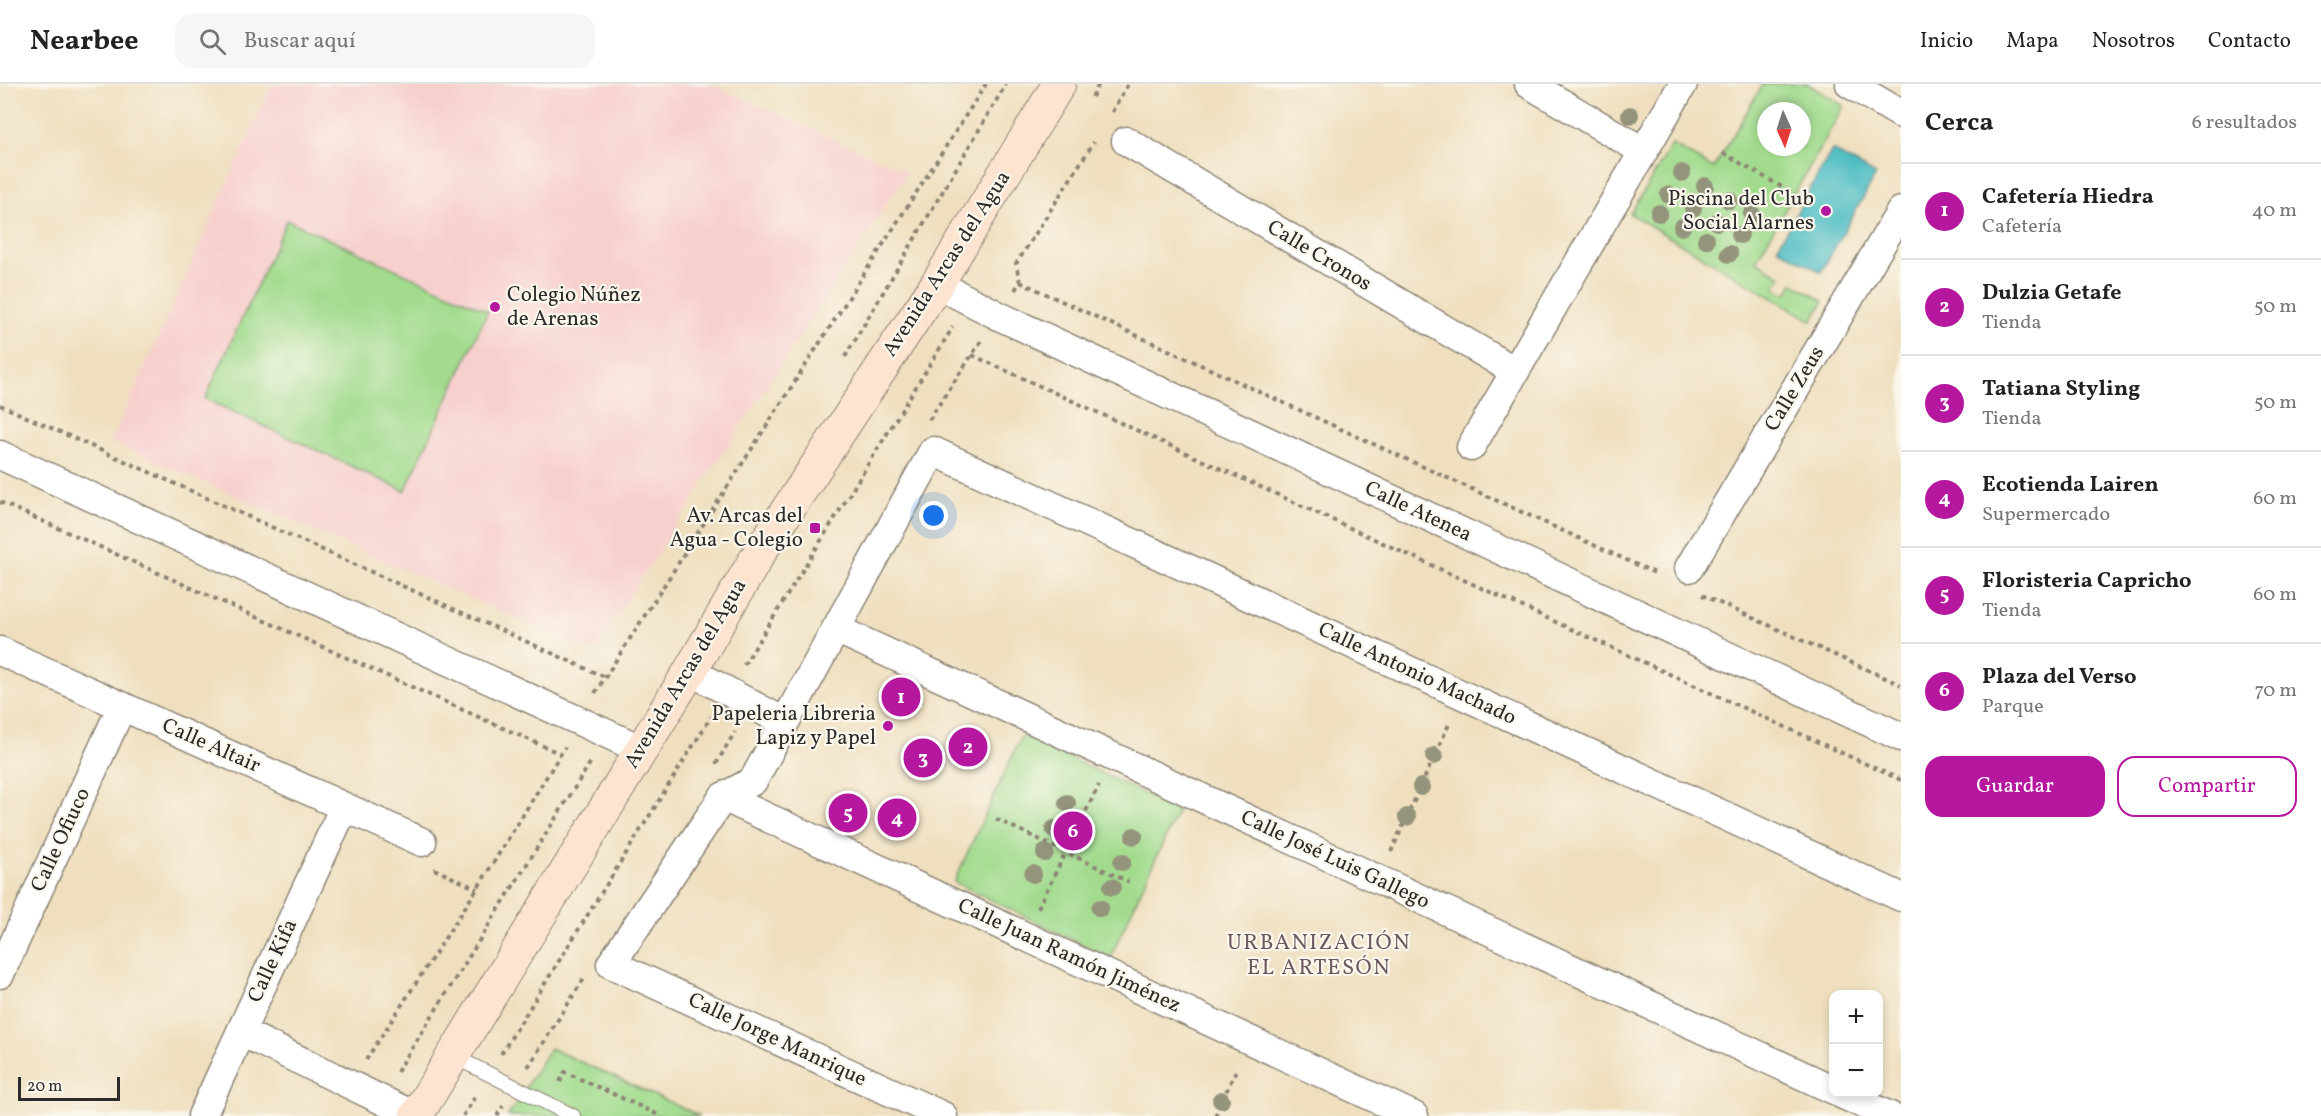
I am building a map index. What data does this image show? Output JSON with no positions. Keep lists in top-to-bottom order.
{
  "streets": {
    "street": [
      "Calle Cronos",
      "Avenida Arcas del Agua",
      "Calle Zeus",
      "Calle Atenea",
      "Calle Antonio Machado",
      "Calle Altair",
      "Calle Ofiuco",
      "Calle José Luis Gallego",
      "Calle Juan Ramón Jiménez",
      "Calle Kifa",
      "Calle Jorge Manrique"
    ]
  },
  "crossings": [
    ["Avenida Arcas del Agua", "Calle Atenea"],
    ["Calle Antonio Machado", "Calle José Luis Gallego"],
    ["Calle Altair", "Calle Ofiuco"],
    ["Calle Altair", "Calle Kifa"],
    ["Calle Juan Ramón Jiménez", "Calle Jorge Manrique"]
  ],
  "districts": ["URBANIZACIÓN EL ARTESÓN"],
  "places": {
    "other": ["Piscina del Club Social Alarnes", "Colegio Núñez de Arenas", "Papeleria Libreria Lapiz y Papel"],
    "transit": ["Av. Arcas del Agua - Colegio"]
  },
  "scale_bar": "20 m",
  "north": "bottom",
  "page": {
    "header": "Nearbee",
    "search": "Buscar aquí",
    "nav": [
      "Inicio",
      "Mapa",
      "Nosotros",
      "Contacto"
    ],
    "heading": ["Cerca", "6 resultados"],
    "list": [
      {
        "mark": "1",
        "name": "Cafetería Hiedra",
        "note": "Cafetería",
        "value": "40 m"
      },
      {
        "mark": "2",
        "name": "Dulzia Getafe",
        "note": "Tienda",
        "value": "50 m"
      },
      {
        "mark": "3",
        "name": "Tatiana Styling",
        "note": "Tienda",
        "value": "50 m"
      },
      {
        "mark": "4",
        "name": "Ecotienda Lairen",
        "note": "Supermercado",
        "value": "60 m"
      },
      {
        "mark": "5",
        "name": "Floristeria Capricho",
        "note": "Tienda",
        "value": "60 m"
      },
      {
        "mark": "6",
        "name": "Plaza del Verso",
        "note": "Parque",
        "value": "70 m"
      }
    ],
    "pins": [
      "1",
      "2",
      "3",
      "5",
      "4",
      "6"
    ],
    "buttons": ["Guardar", "Compartir"],
    "map_buttons": ["+", "−"],
    "scale": "20 m"
  }
}
